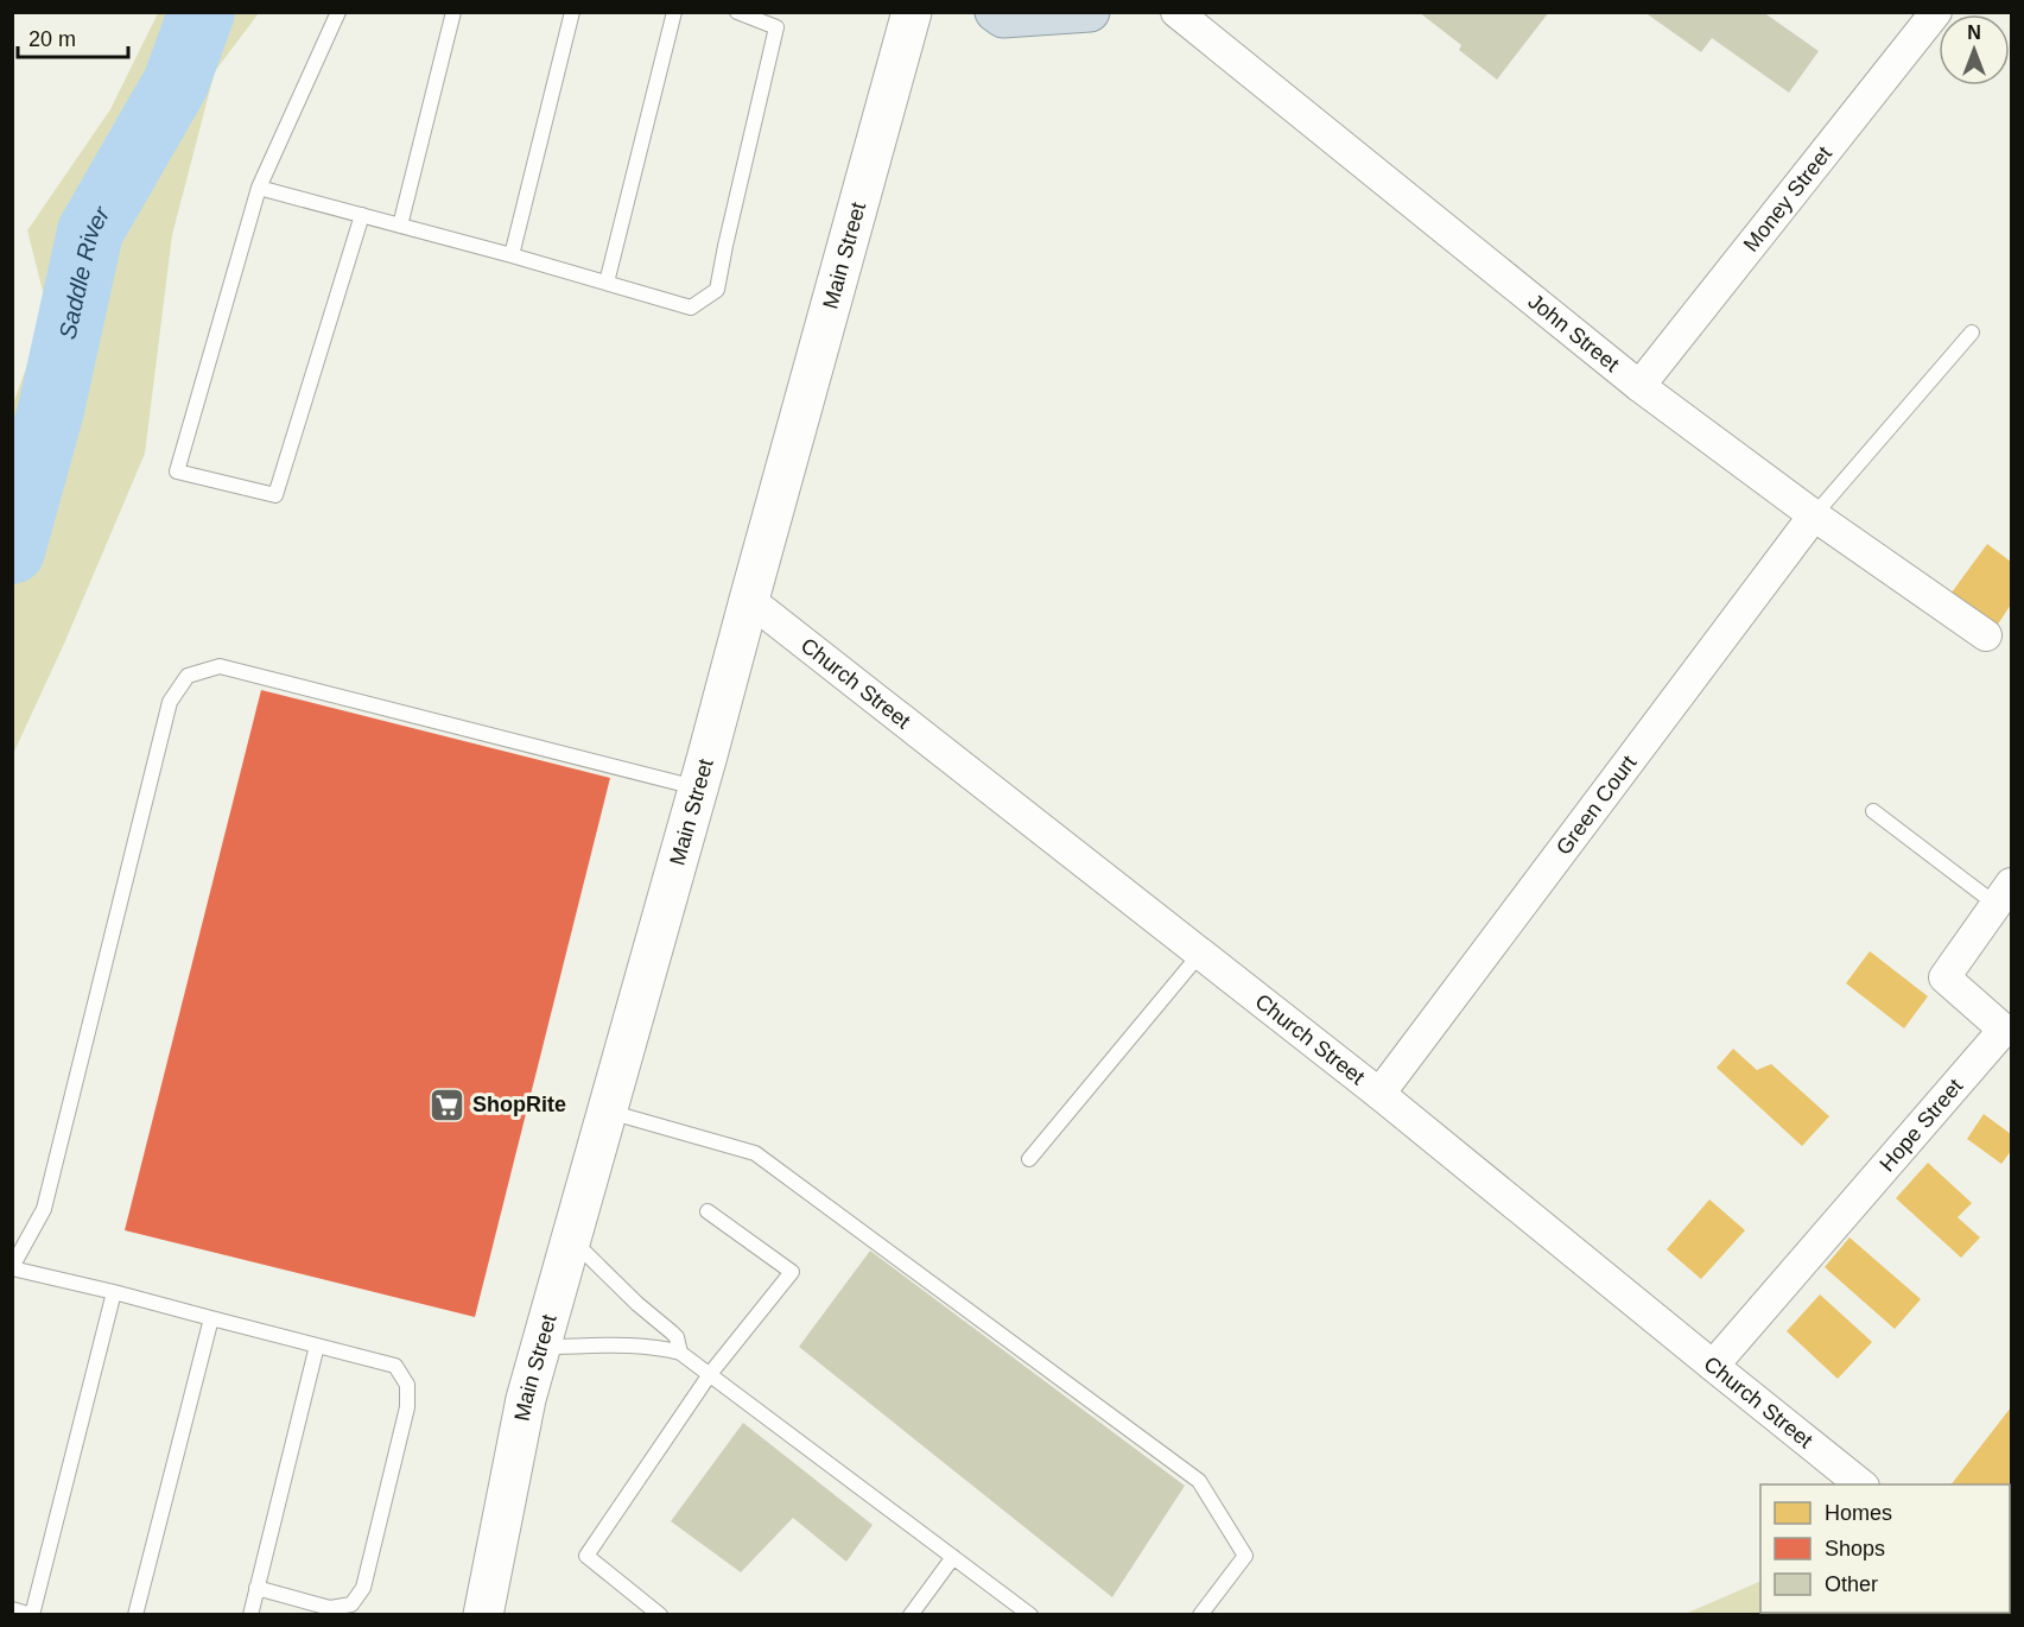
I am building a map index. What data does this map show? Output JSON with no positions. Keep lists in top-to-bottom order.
{
  "streets": {
    "main road": ["Main Street"],
    "street": [
      "Money Street",
      "John Street",
      "Church Street",
      "Green Court",
      "Hope Street"
    ]
  },
  "crossings": [
    ["Money Street", "John Street"],
    ["Main Street", "Church Street"],
    ["John Street", "Green Court"],
    ["Church Street", "Green Court"],
    ["Church Street", "Hope Street"]
  ],
  "water": ["Saddle River"],
  "places": {
    "supermarket": ["ShopRite"]
  },
  "legend": ["Homes", "Shops", "Other"],
  "scale_bar": "20 m",
  "north": "top"
}
